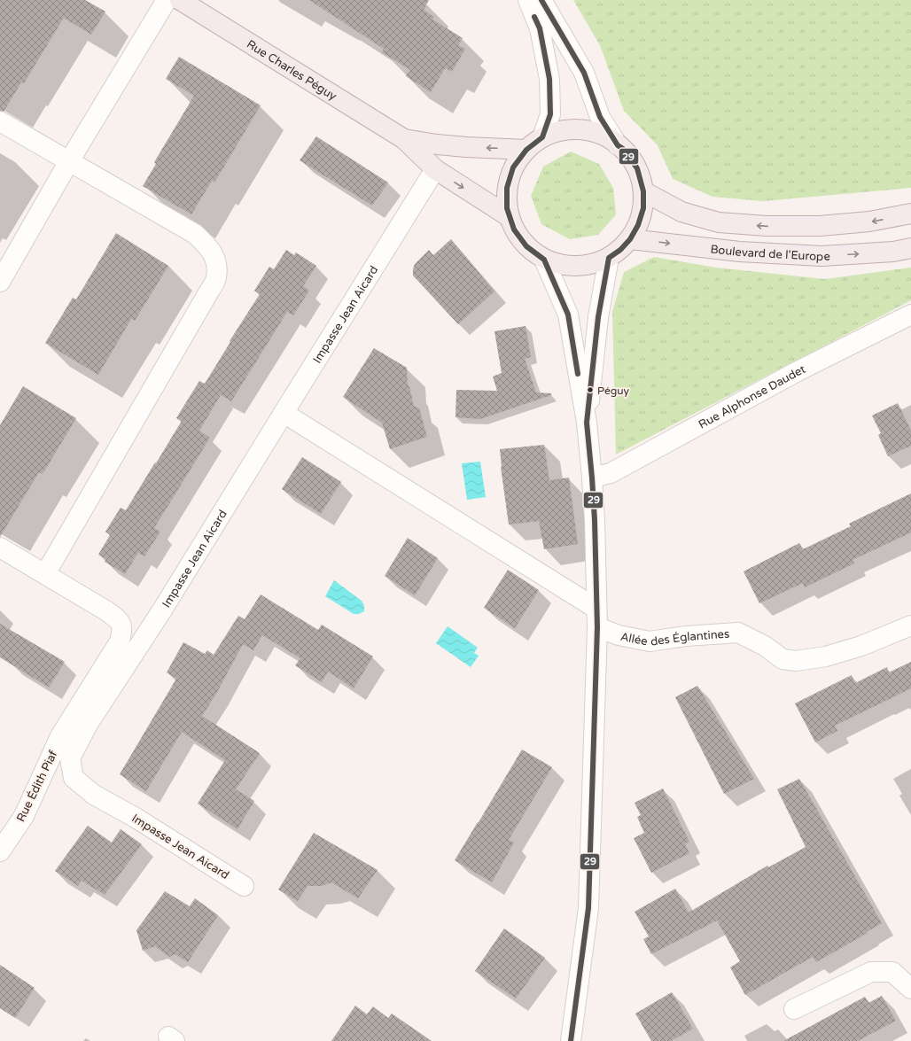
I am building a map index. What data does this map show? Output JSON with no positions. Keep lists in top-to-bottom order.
{
  "streets": {
    "main road": ["Rue Charles Péguy", "Boulevard de l'Europe"],
    "street": [
      "Impasse Jean Aicard",
      "Rue Alphonse Daudet",
      "Allée des Églantines",
      "Rue Édith Piaf"
    ]
  },
  "crossings": [
    ["Rue Charles Péguy", "Impasse Jean Aicard"]
  ],
  "places": ["Péguy"],
  "lines": ["transit line 29"]
}
